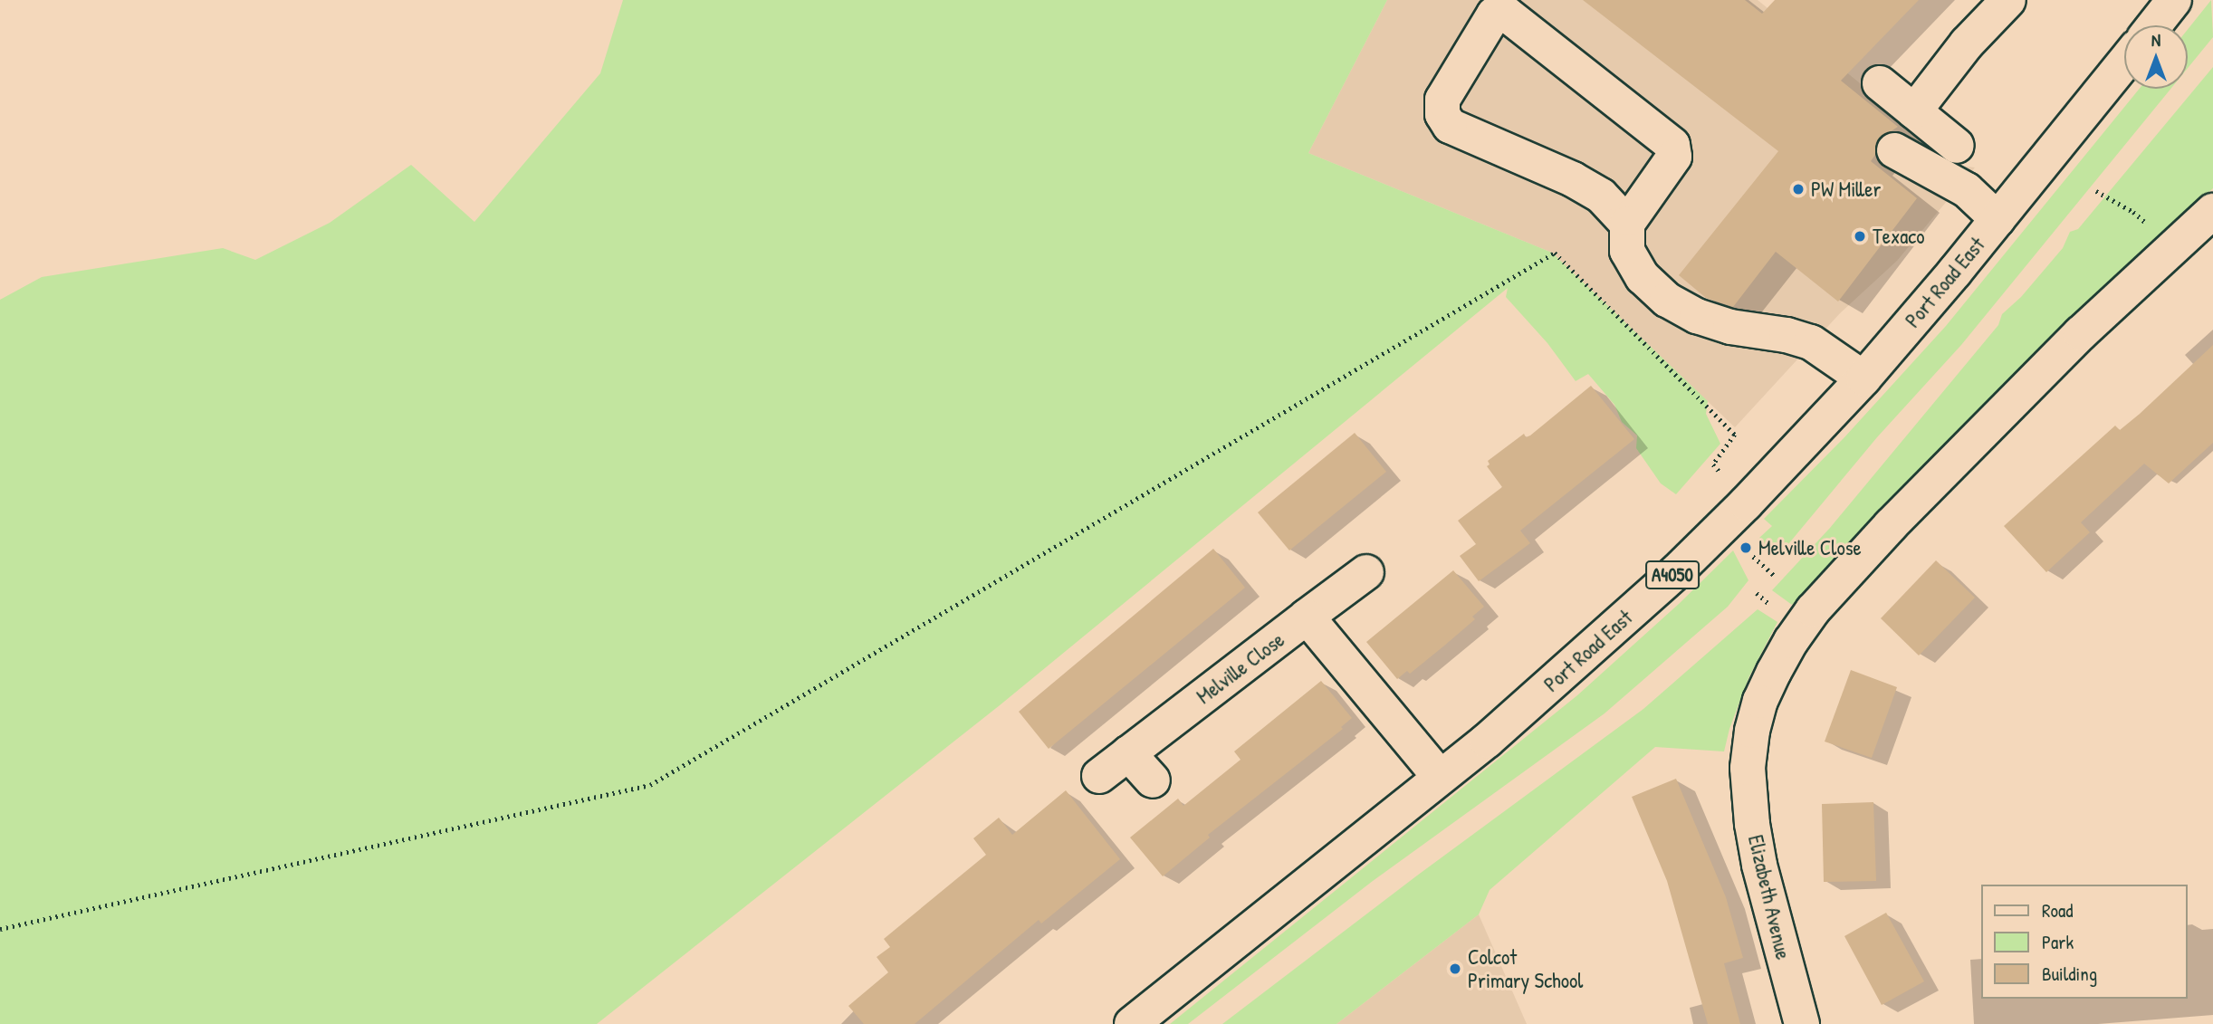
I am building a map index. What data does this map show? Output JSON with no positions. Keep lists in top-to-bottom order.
{
  "streets": {
    "street": [
      "Port Road East",
      "A4050",
      "Melville Close",
      "Elizabeth Avenue"
    ]
  },
  "places": [
    "PW Miller",
    "Texaco",
    "Melville Close",
    "Colcot Primary School"
  ],
  "legend": ["Road", "Park", "Building"],
  "north": "top"
}
